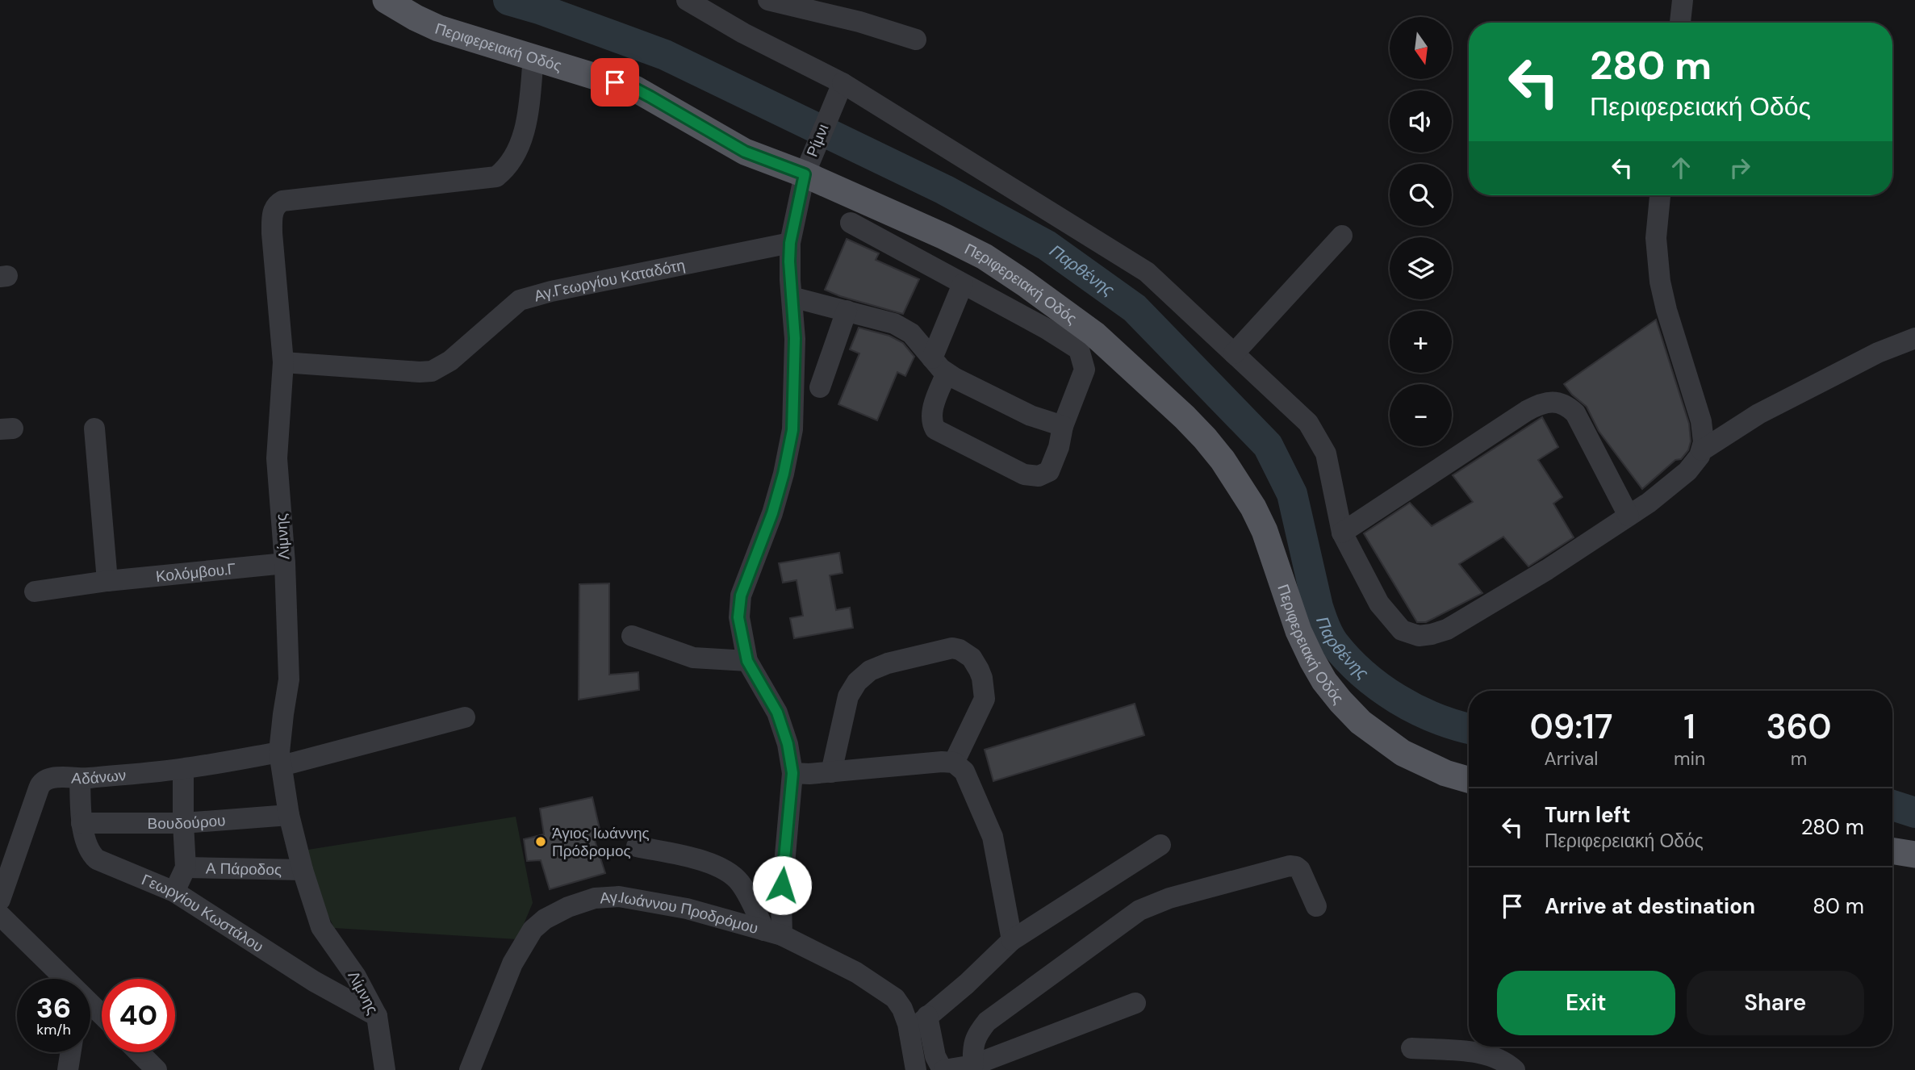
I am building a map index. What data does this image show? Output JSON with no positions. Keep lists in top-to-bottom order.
{
  "streets": {
    "main road": ["Περιφερειακή Οδός"],
    "street": [
      "Ρίμνι",
      "Αγ.Γεωργίου Καταδότη",
      "Λίμνης",
      "Κολόμβου.Γ",
      "Αδάνων",
      "Βουδούρου",
      "Α Πάροδος",
      "Γεωργίου Κωστάλου",
      "Αγ.Ιωάννου Προδρόμου"
    ]
  },
  "crossings": [
    ["Περιφερειακή Οδός", "Ρίμνι"],
    ["Περιφερειακή Οδός", "Λίμνης"],
    ["Ρίμνι", "Αγ.Γεωργίου Καταδότη"],
    ["Ρίμνι", "Αγ.Ιωάννου Προδρόμου"],
    ["Αγ.Γεωργίου Καταδότη", "Λίμνης"],
    ["Λίμνης", "Κολόμβου.Γ"],
    ["Λίμνης", "Αδάνων"],
    ["Λίμνης", "Βουδούρου"],
    ["Λίμνης", "Α Πάροδος"],
    ["Λίμνης", "Γεωργίου Κωστάλου"],
    ["Αδάνων", "Γεωργίου Κωστάλου"],
    ["Βουδούρου", "Γεωργίου Κωστάλου"]
  ],
  "water": ["Παρθένης"],
  "places": ["Άγιος Ιωάννης Πρόδρομος"],
  "north": "bottom",
  "page": {
    "map_buttons": ["+", "−"],
    "turn": ["280 m", "Περιφερειακή Οδός"],
    "eta": [
      "09:17",
      "Arrival",
      "1",
      "min",
      "360",
      "m"
    ],
    "list": [
      {
        "name": "Turn left",
        "note": "Περιφερειακή Οδός",
        "value": "280 m"
      },
      {
        "name": "Arrive at destination",
        "value": "80 m"
      }
    ],
    "buttons": ["Exit", "Share"],
    "speed": "36 km/h",
    "limit": "40"
  }
}
